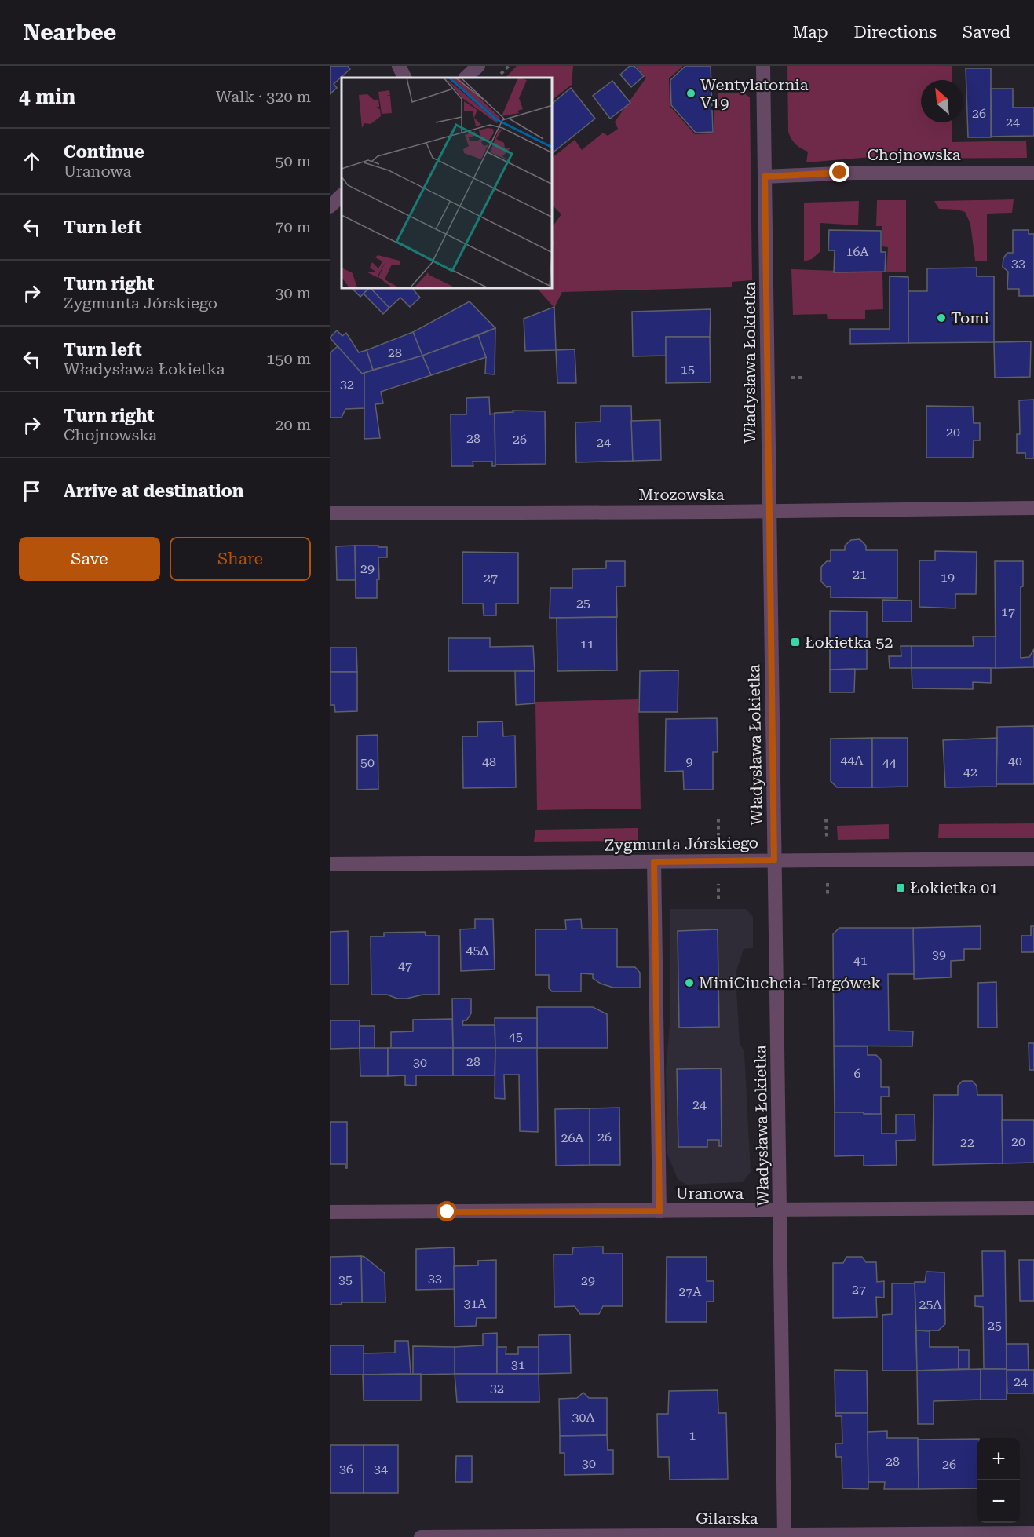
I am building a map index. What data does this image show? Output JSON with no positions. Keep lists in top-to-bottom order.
{
  "streets": {
    "street": [
      "Chojnowska",
      "Władysława Łokietka",
      "Mrozowska",
      "Zygmunta Jórskiego",
      "Uranowa",
      "Gilarska"
    ]
  },
  "crossings": [
    ["Chojnowska", "Władysława Łokietka"],
    ["Władysława Łokietka", "Mrozowska"],
    ["Władysława Łokietka", "Zygmunta Jórskiego"],
    ["Władysława Łokietka", "Uranowa"],
    ["Władysława Łokietka", "Gilarska"]
  ],
  "places": {
    "other": ["Wentylatornia V19", "Tomi", "MiniCiuchcia-Targówek"],
    "transit": ["Łokietka 52", "Łokietka 01"]
  },
  "house_numbers": [
    "26",
    "24",
    "16A",
    "33",
    "28",
    "15",
    "32",
    "20",
    "28",
    "26",
    "24",
    "29",
    "21",
    "19",
    "27",
    "25",
    "17",
    "11",
    "44A",
    "40",
    "48",
    "9",
    "50",
    "44",
    "42",
    "45A",
    "39",
    "41",
    "47",
    "45",
    "28",
    "30",
    "6",
    "24",
    "26",
    "26A",
    "20",
    "22",
    "33",
    "35",
    "29",
    "27",
    "27A",
    "31A",
    "25A",
    "25",
    "31",
    "24",
    "32",
    "30A",
    "1",
    "28",
    "30",
    "26",
    "36",
    "34"
  ],
  "north": "top left",
  "page": {
    "header": "Nearbee",
    "nav": ["Map", "Directions", "Saved"],
    "heading": ["4 min", "Walk · 320 m"],
    "list": [
      ["Continue", "Uranowa", "50 m"],
      ["Turn left", "70 m"],
      ["Turn right", "Zygmunta Jórskiego", "30 m"],
      ["Turn left", "Władysława Łokietka", "150 m"],
      ["Turn right", "Chojnowska", "20 m"],
      "Arrive at destination"
    ],
    "buttons": ["Save", "Share"],
    "map_buttons": ["+", "−"]
  }
}
